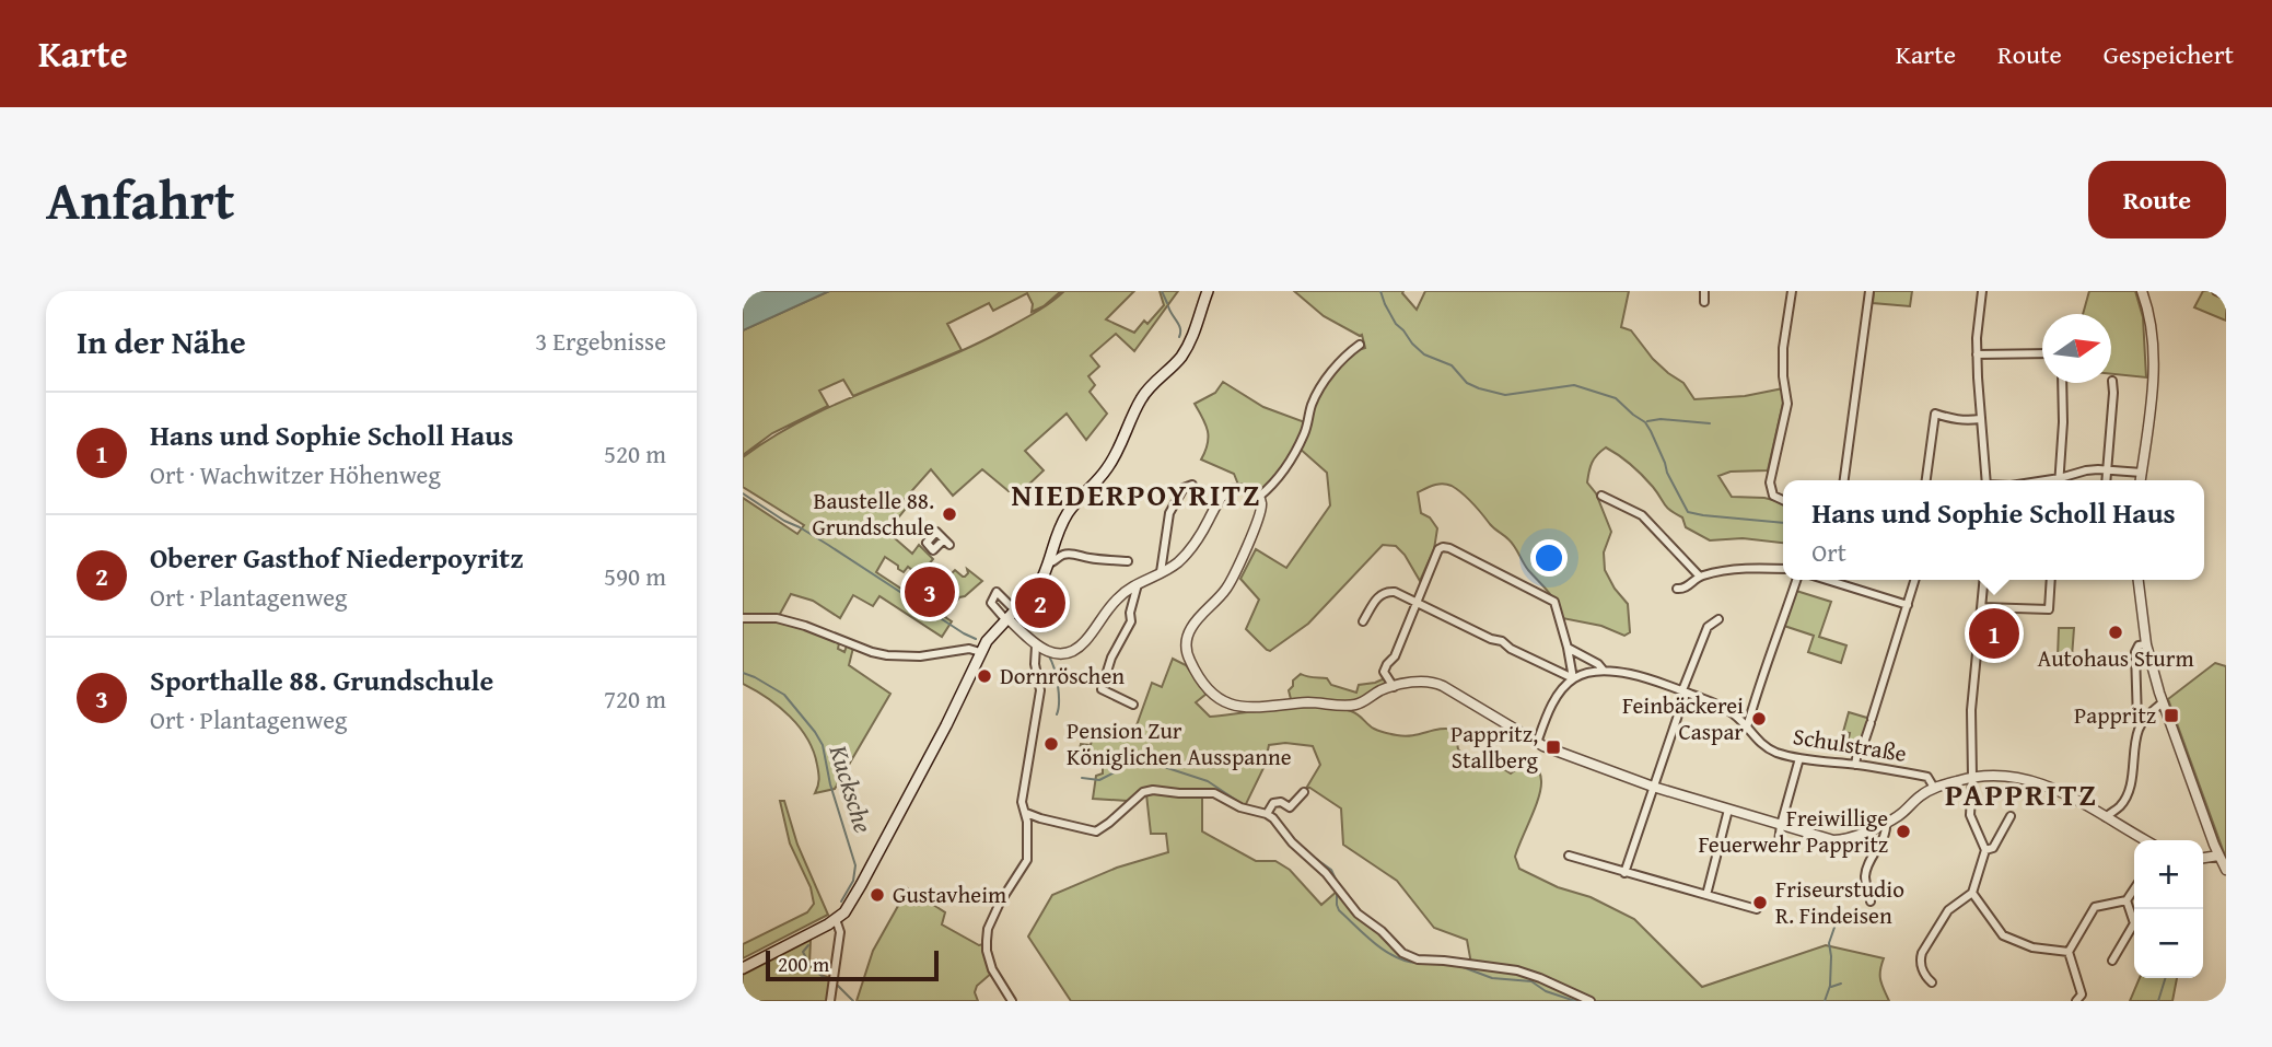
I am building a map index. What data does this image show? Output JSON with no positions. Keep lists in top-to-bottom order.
{
  "streets": {
    "street": ["Schulstraße"]
  },
  "districts": ["NIEDERPOYRITZ", "PAPPRITZ"],
  "water": ["Kucksche"],
  "places": {
    "other": [
      "Baustelle 88. Grundschule",
      "Autohaus Sturm",
      "Dornröschen",
      "Feinbäckerei Caspar",
      "Pension Zur Königlichen Ausspanne",
      "Freiwillige Feuerwehr Pappritz",
      "Gustavheim",
      "Friseurstudio R. Findeisen"
    ],
    "transit": ["Pappritz", "Pappritz, Stallberg"]
  },
  "scale_bar": "200 m",
  "north": "right",
  "page": {
    "header": "Karte",
    "nav": ["Karte", "Route", "Gespeichert"],
    "title": "Anfahrt",
    "buttons": "Route",
    "heading": ["In der Nähe", "3 Ergebnisse"],
    "list": [
      {
        "mark": "1",
        "name": "Hans und Sophie Scholl Haus",
        "note": "Ort · Wachwitzer Höhenweg",
        "value": "520 m"
      },
      {
        "mark": "2",
        "name": "Oberer Gasthof Niederpoyritz",
        "note": "Ort · Plantagenweg",
        "value": "590 m"
      },
      {
        "mark": "3",
        "name": "Sporthalle 88. Grundschule",
        "note": "Ort · Plantagenweg",
        "value": "720 m"
      }
    ],
    "popup": ["Hans und Sophie Scholl Haus", "Ort"],
    "pins": ["3", "2", "1"],
    "map_buttons": ["+", "−"],
    "scale": "200 m"
  }
}
